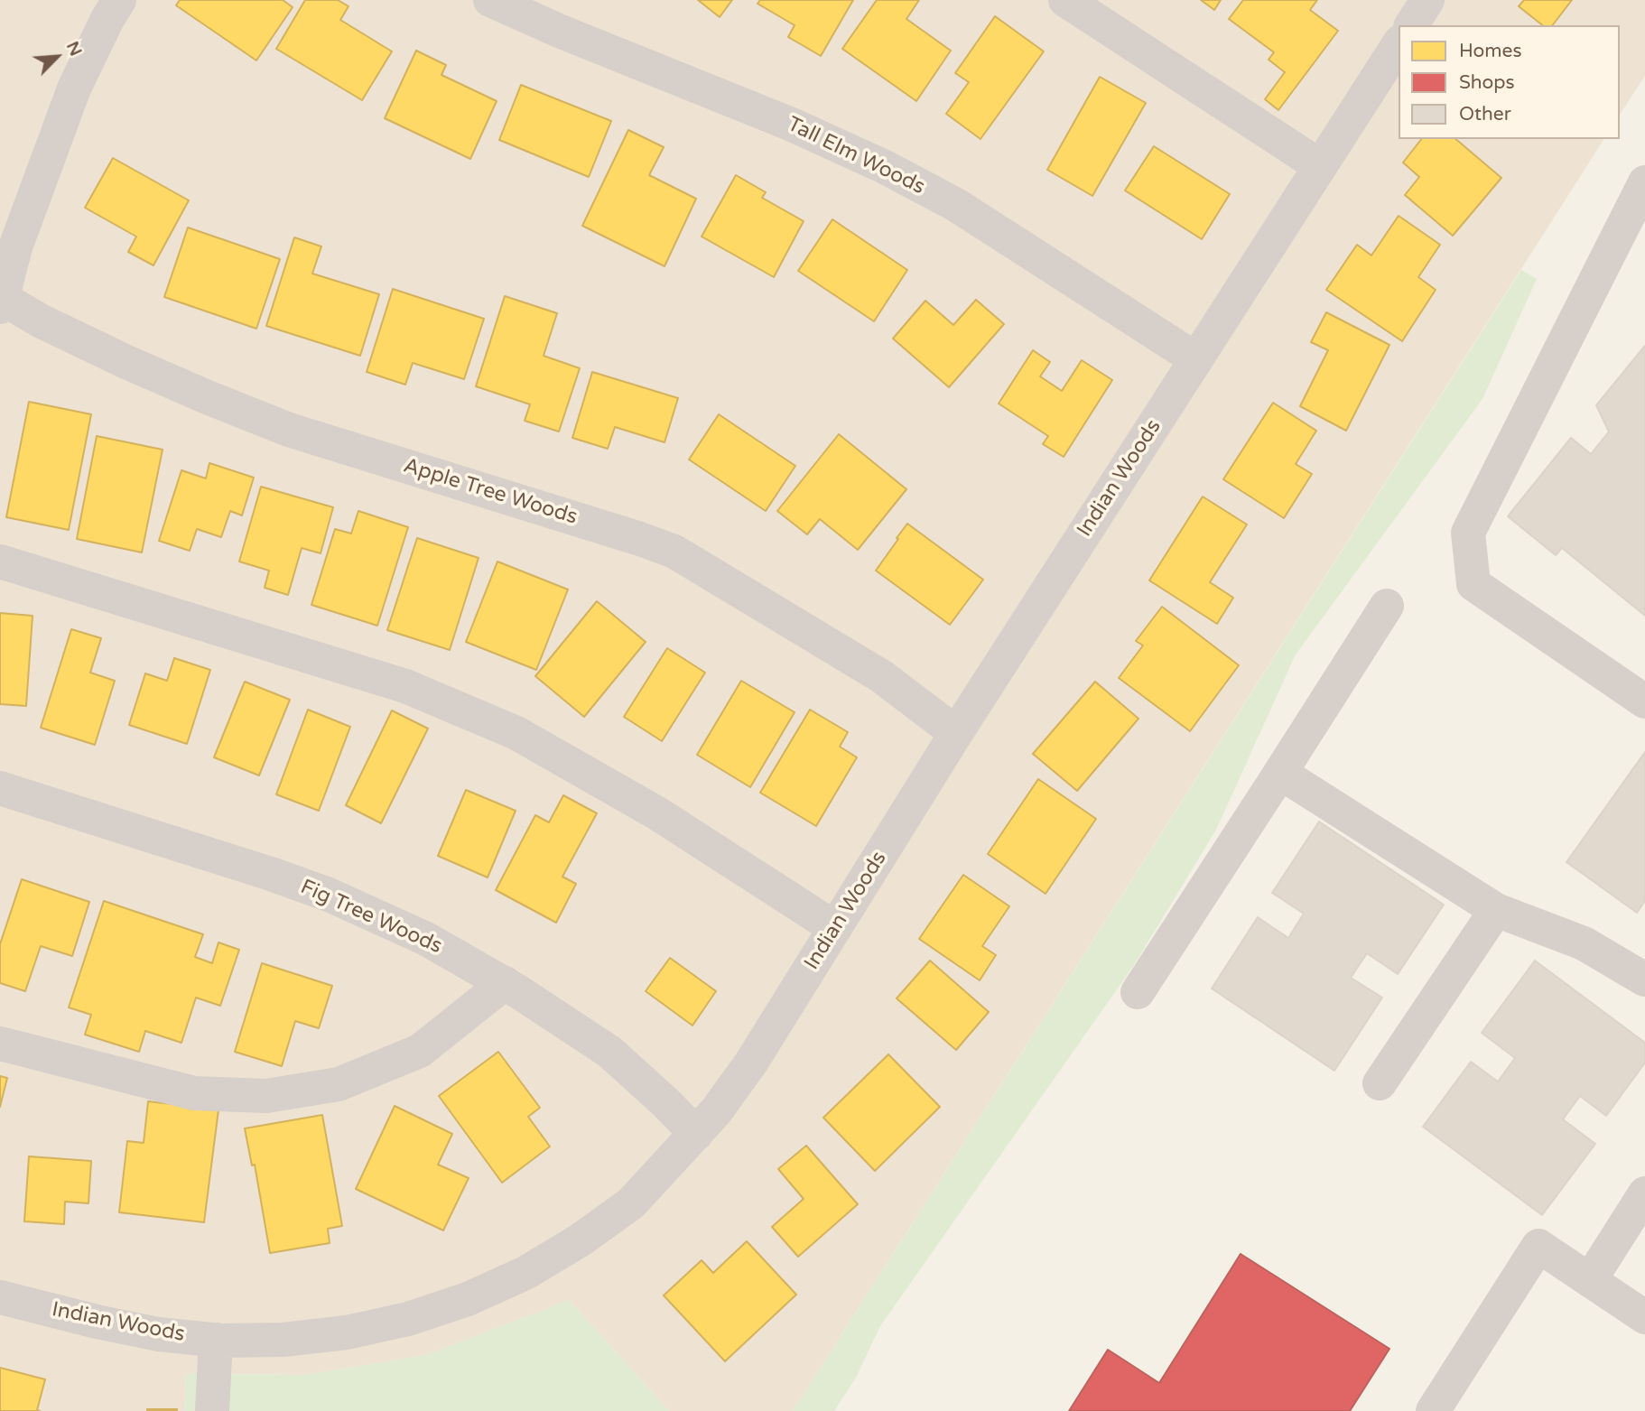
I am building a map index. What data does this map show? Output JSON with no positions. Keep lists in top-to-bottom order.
{
  "streets": {
    "street": [
      "Tall Elm Woods",
      "Indian Woods",
      "Apple Tree Woods",
      "Fig Tree Woods"
    ]
  },
  "crossings": [
    ["Tall Elm Woods", "Indian Woods"],
    ["Indian Woods", "Apple Tree Woods"],
    ["Indian Woods", "Fig Tree Woods"]
  ],
  "legend": ["Homes", "Shops", "Other"],
  "north": "top right"
}
